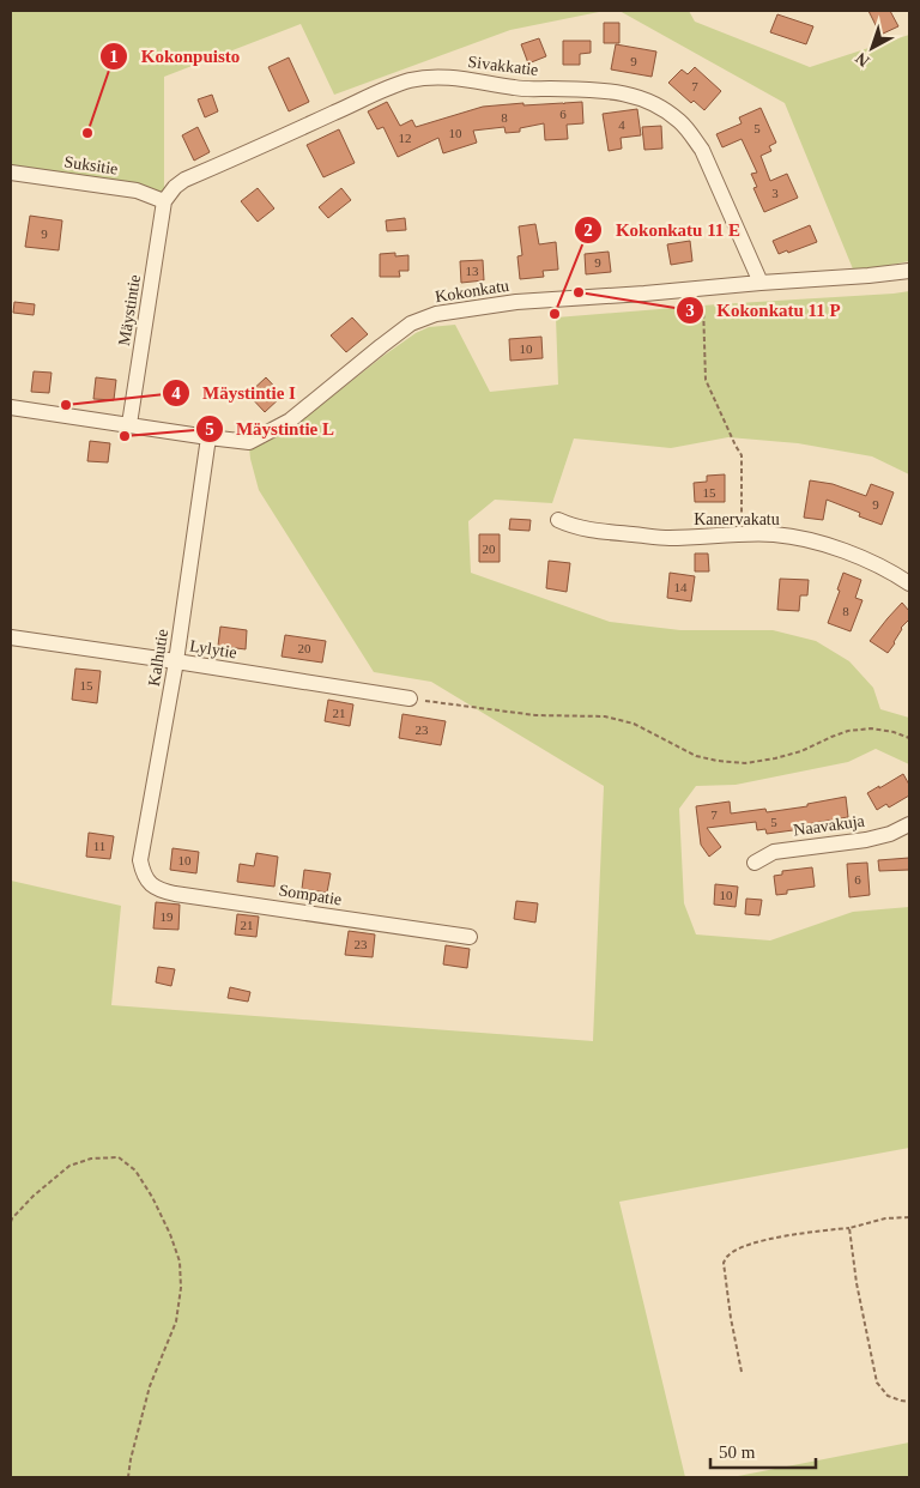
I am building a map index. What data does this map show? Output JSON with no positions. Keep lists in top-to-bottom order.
{
  "streets": {
    "street": [
      "Sivakkatie",
      "Suksitie",
      "Kokonkatu",
      "Mäystintie",
      "Kanervakatu",
      "Lylytie",
      "Kalhutie",
      "Naavakuja",
      "Sompatie"
    ]
  },
  "crossings": [
    ["Sivakkatie", "Suksitie"],
    ["Sivakkatie", "Kokonkatu"],
    ["Sivakkatie", "Mäystintie"],
    ["Suksitie", "Mäystintie"],
    ["Kokonkatu", "Mäystintie"],
    ["Kokonkatu", "Kalhutie"],
    ["Lylytie", "Kalhutie"],
    ["Kalhutie", "Sompatie"]
  ],
  "places": [
    "Kokonpuisto",
    "Kokonkatu 11 P",
    "Kokonkatu 11 E",
    "Mäystintie I",
    "Mäystintie L"
  ],
  "house_numbers": [
    "9",
    "7",
    "6",
    "8",
    "4",
    "5",
    "10",
    "12",
    "3",
    "9",
    "9",
    "13",
    "10",
    "15",
    "9",
    "20",
    "14",
    "8",
    "20",
    "15",
    "21",
    "23",
    "7",
    "5",
    "11",
    "10",
    "6",
    "10",
    "19",
    "21",
    "23"
  ],
  "scale_bar": "50 m",
  "north": "bottom left"
}
